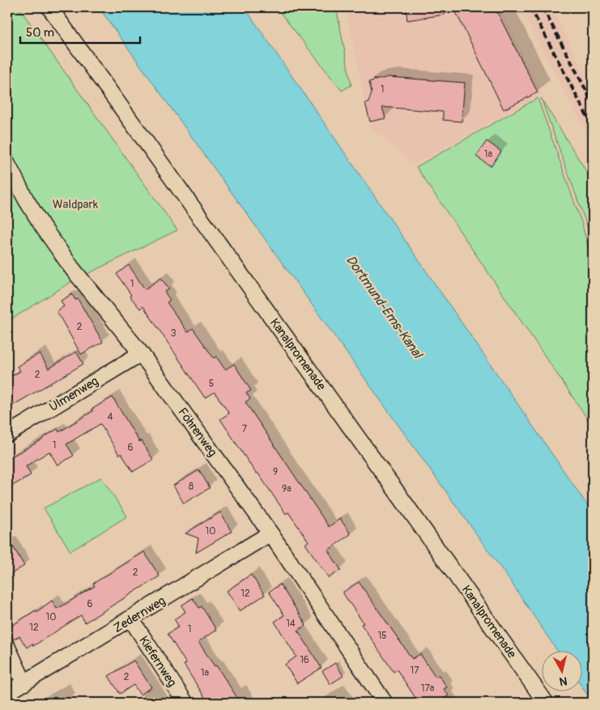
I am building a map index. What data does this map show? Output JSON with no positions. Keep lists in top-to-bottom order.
{
  "streets": {
    "street": [
      "Kanalpromenade",
      "Ulmenweg",
      "Föhrenweg",
      "Zedernweg",
      "Kiefernweg"
    ]
  },
  "crossings": [
    ["Ulmenweg", "Föhrenweg"],
    ["Föhrenweg", "Zedernweg"],
    ["Zedernweg", "Kiefernweg"]
  ],
  "water": ["Dortmund-Ems-Kanal"],
  "parks": ["Waldpark"],
  "house_numbers": [
    "1",
    "1a",
    "1",
    "2",
    "3",
    "2",
    "5",
    "4",
    "7",
    "1",
    "6",
    "9",
    "8",
    "9a",
    "10",
    "2",
    "12",
    "6",
    "10",
    "14",
    "12",
    "1",
    "15",
    "16",
    "17",
    "1a",
    "2",
    "17a"
  ],
  "scale_bar": "50 m",
  "north": "bottom"
}
